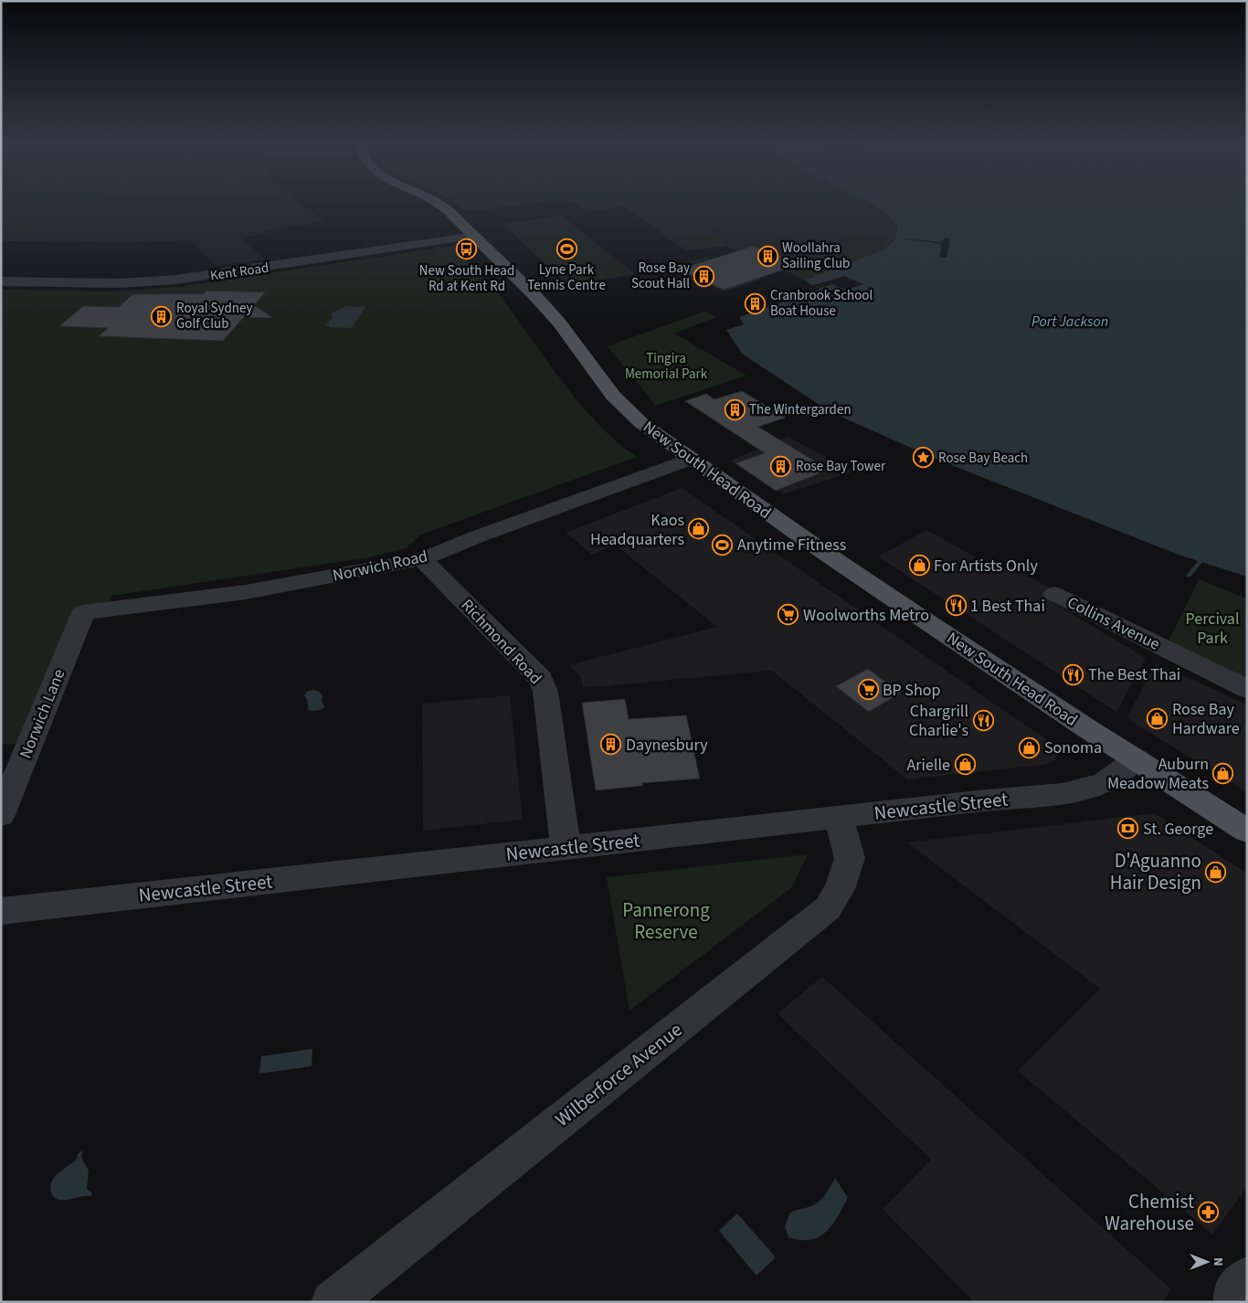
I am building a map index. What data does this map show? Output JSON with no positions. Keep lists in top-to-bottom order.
{
  "streets": {
    "main road": ["New South Head Road"],
    "street": [
      "Kent Road",
      "Norwich Road",
      "Collins Avenue",
      "Richmond Road",
      "Norwich Lane",
      "Newcastle Street",
      "Wilberforce Avenue"
    ]
  },
  "crossings": [
    ["Kent Road", "New South Head Road"],
    ["New South Head Road", "Norwich Road"],
    ["New South Head Road", "Newcastle Street"],
    ["Norwich Road", "Richmond Road"],
    ["Norwich Road", "Norwich Lane"],
    ["Richmond Road", "Newcastle Street"],
    ["Newcastle Street", "Wilberforce Avenue"]
  ],
  "water": ["Port Jackson"],
  "parks": ["Tingira Memorial Park", "Percival Park", "Pannerong Reserve"],
  "places": {
    "sports": ["Lyne Park Tennis Centre", "Anytime Fitness"],
    "bus stop": ["New South Head Rd at Kent Rd"],
    "building": [
      "Woollahra Sailing Club",
      "Rose Bay Scout Hall",
      "Cranbrook School Boat House",
      "Royal Sydney Golf Club",
      "The Wintergarden",
      "Rose Bay Tower",
      "Daynesbury"
    ],
    "place": ["Rose Bay Beach"],
    "shop": [
      "Kaos Headquarters",
      "For Artists Only",
      "Rose Bay Hardware",
      "Sonoma",
      "Arielle",
      "Auburn Meadow Meats",
      "D'Aguanno Hair Design"
    ],
    "restaurant": ["1 Best Thai", "The Best Thai", "Chargrill Charlie's"],
    "supermarket": ["Woolworths Metro", "BP Shop"],
    "bank": ["St. George"],
    "pharmacy": ["Chemist Warehouse"]
  },
  "north": "right"
}
